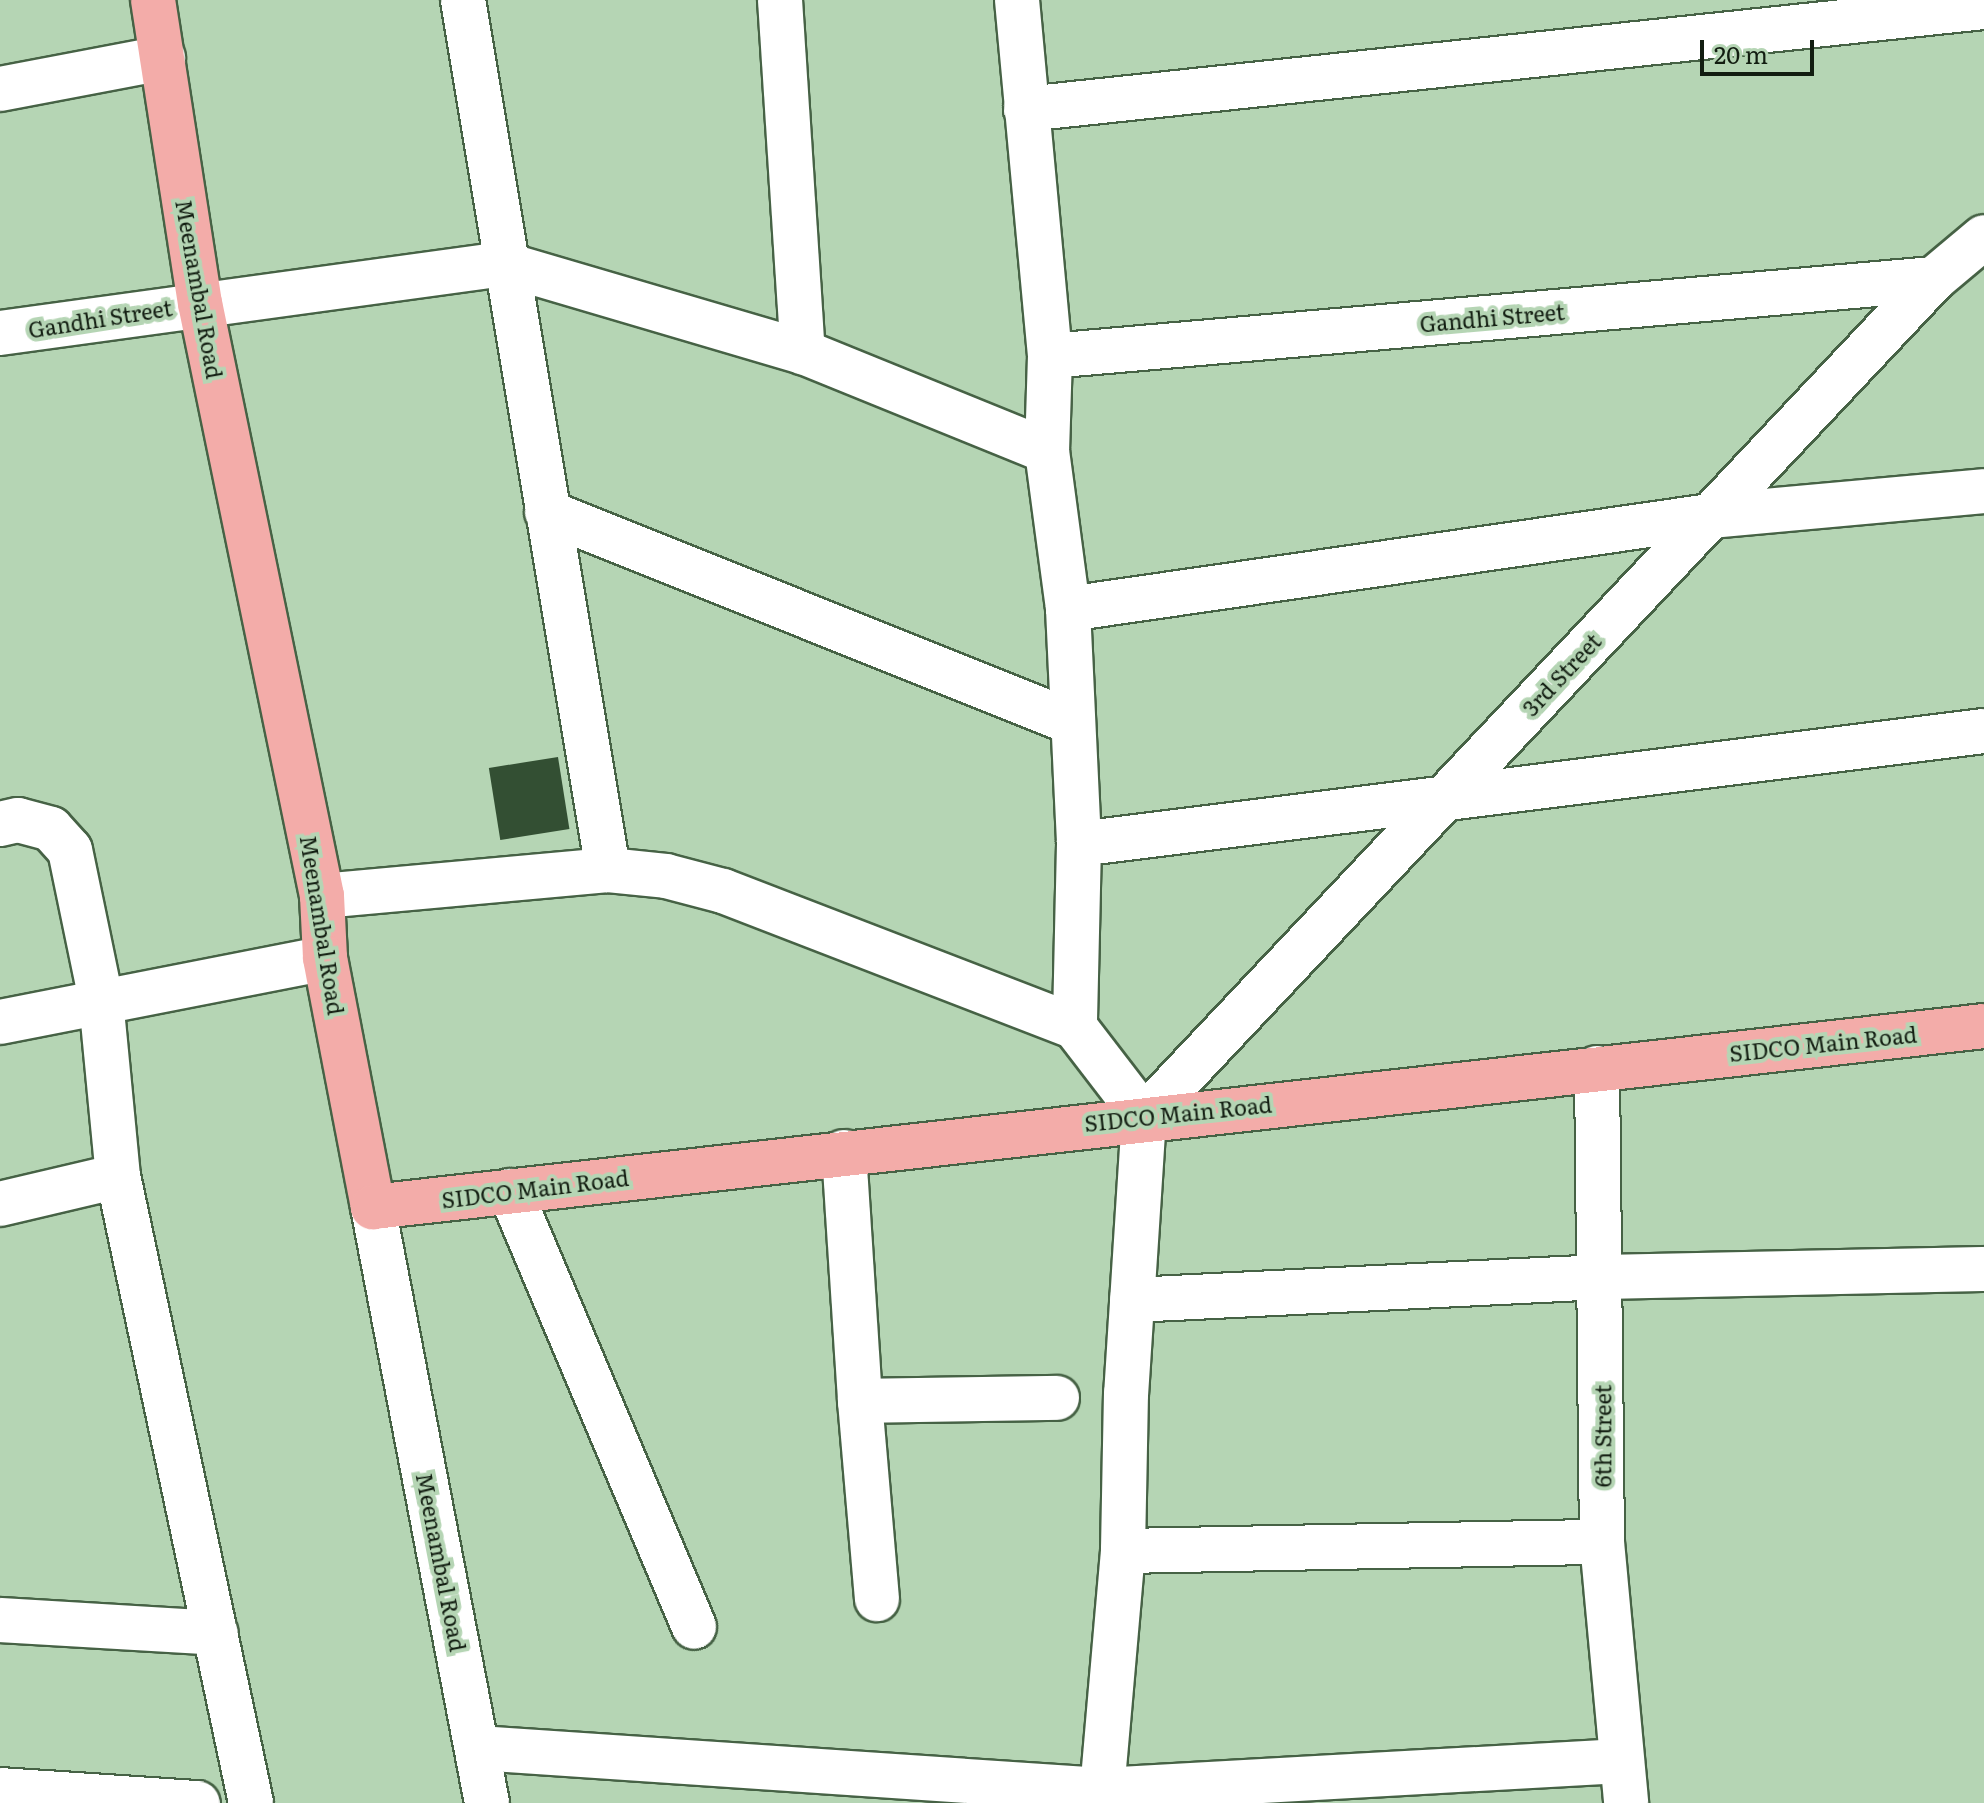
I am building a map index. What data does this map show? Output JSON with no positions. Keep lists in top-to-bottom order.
{
  "streets": {
    "main road": ["Meenambal Road", "SIDCO Main Road"],
    "street": ["Gandhi Street", "3rd Street", "6th Street"]
  },
  "crossings": [
    ["Meenambal Road", "Gandhi Street"],
    ["Meenambal Road", "SIDCO Main Road"],
    ["Gandhi Street", "3rd Street"],
    ["3rd Street", "SIDCO Main Road"],
    ["SIDCO Main Road", "6th Street"]
  ],
  "scale_bar": "20 m"
}
